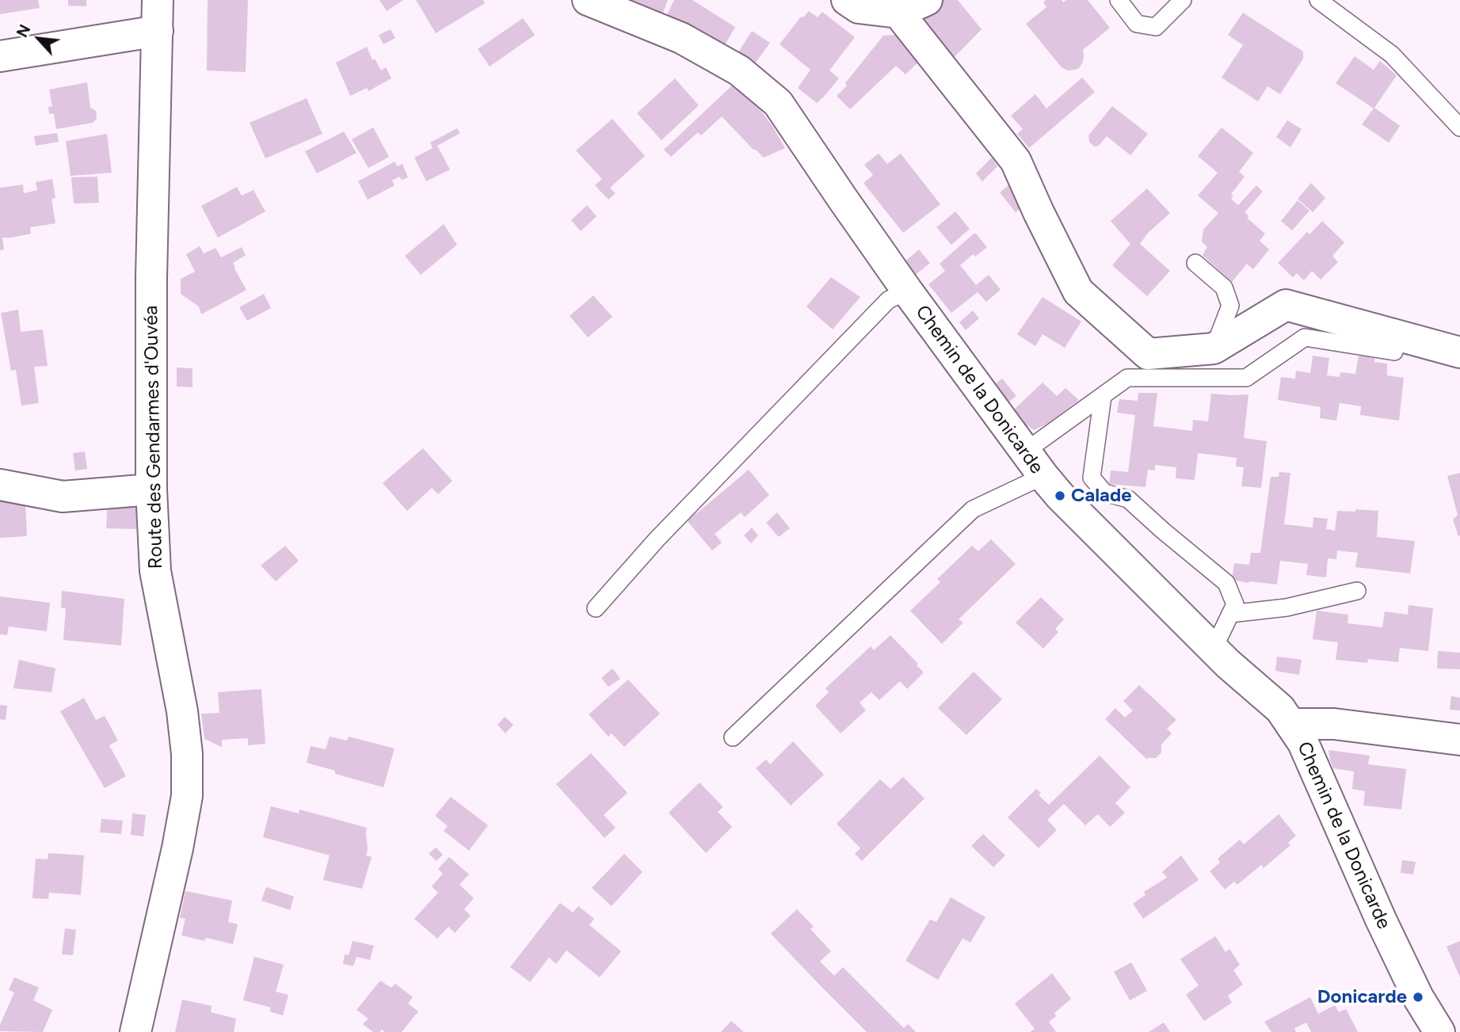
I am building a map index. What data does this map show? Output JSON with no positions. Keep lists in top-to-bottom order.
{
  "streets": {
    "street": ["Chemin de la Donicarde", "Route des Gendarmes d'Ouvéa"]
  },
  "places": ["Calade", "Donicarde"],
  "north": "top left"
}
